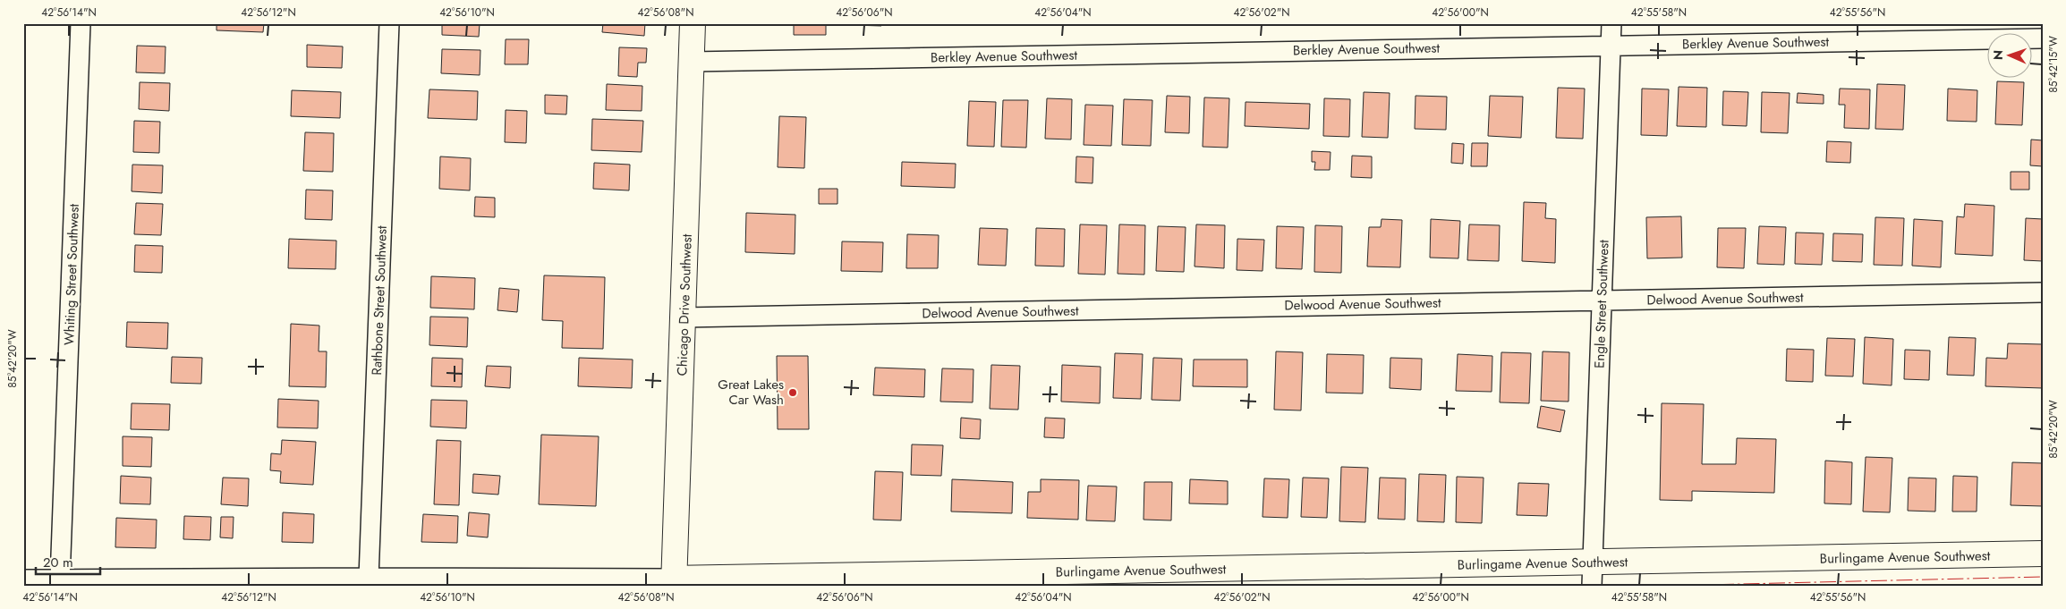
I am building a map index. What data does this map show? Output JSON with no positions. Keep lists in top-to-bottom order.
{
  "streets": {
    "street": [
      "Berkley Avenue Southwest",
      "Whiting Street Southwest",
      "Delwood Avenue Southwest",
      "Rathbone Street Southwest",
      "Engle Street Southwest",
      "Chicago Drive Southwest",
      "Burlingame Avenue Southwest"
    ]
  },
  "crossings": [
    ["Berkley Avenue Southwest", "Engle Street Southwest"],
    ["Berkley Avenue Southwest", "Chicago Drive Southwest"],
    ["Whiting Street Southwest", "Burlingame Avenue Southwest"],
    ["Delwood Avenue Southwest", "Engle Street Southwest"],
    ["Delwood Avenue Southwest", "Chicago Drive Southwest"],
    ["Rathbone Street Southwest", "Burlingame Avenue Southwest"],
    ["Engle Street Southwest", "Burlingame Avenue Southwest"],
    ["Chicago Drive Southwest", "Burlingame Avenue Southwest"]
  ],
  "places": ["Great Lakes Car Wash"],
  "scale_bar": "20 m",
  "north": "left",
  "coordinates": [
    "42°56'14\"N",
    "42°56'12\"N",
    "42°56'10\"N",
    "42°56'08\"N",
    "42°56'06\"N",
    "42°56'04\"N",
    "42°56'02\"N",
    "42°56'00\"N",
    "42°55'58\"N",
    "42°55'56\"N",
    "85°42'15\"W",
    "85°42'20\"W"
  ]
}
